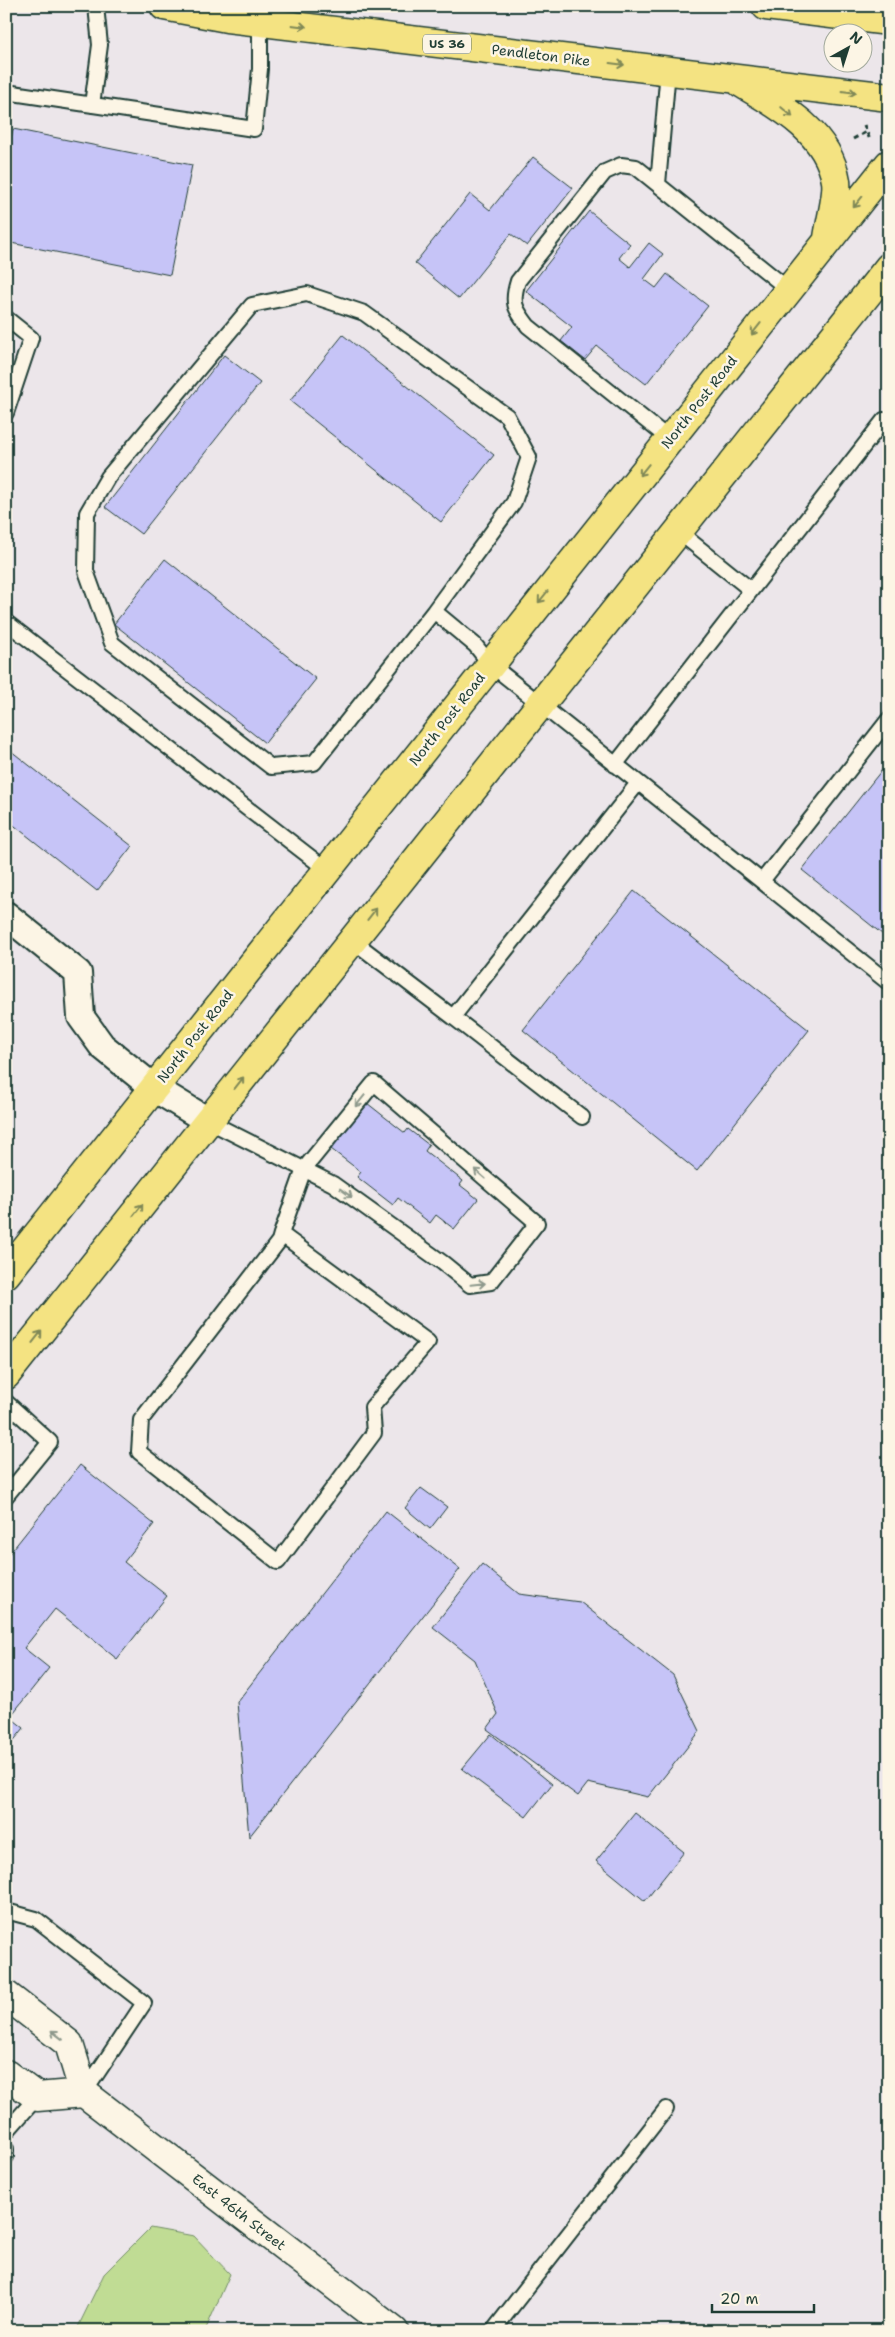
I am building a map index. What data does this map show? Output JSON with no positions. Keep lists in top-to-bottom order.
{
  "streets": {
    "main road": ["US 36", "Pendleton Pike", "North Post Road"],
    "street": ["East 46th Street"]
  },
  "one_way": ["Pendleton Pike"],
  "scale_bar": "20 m",
  "north": "top right"
}
